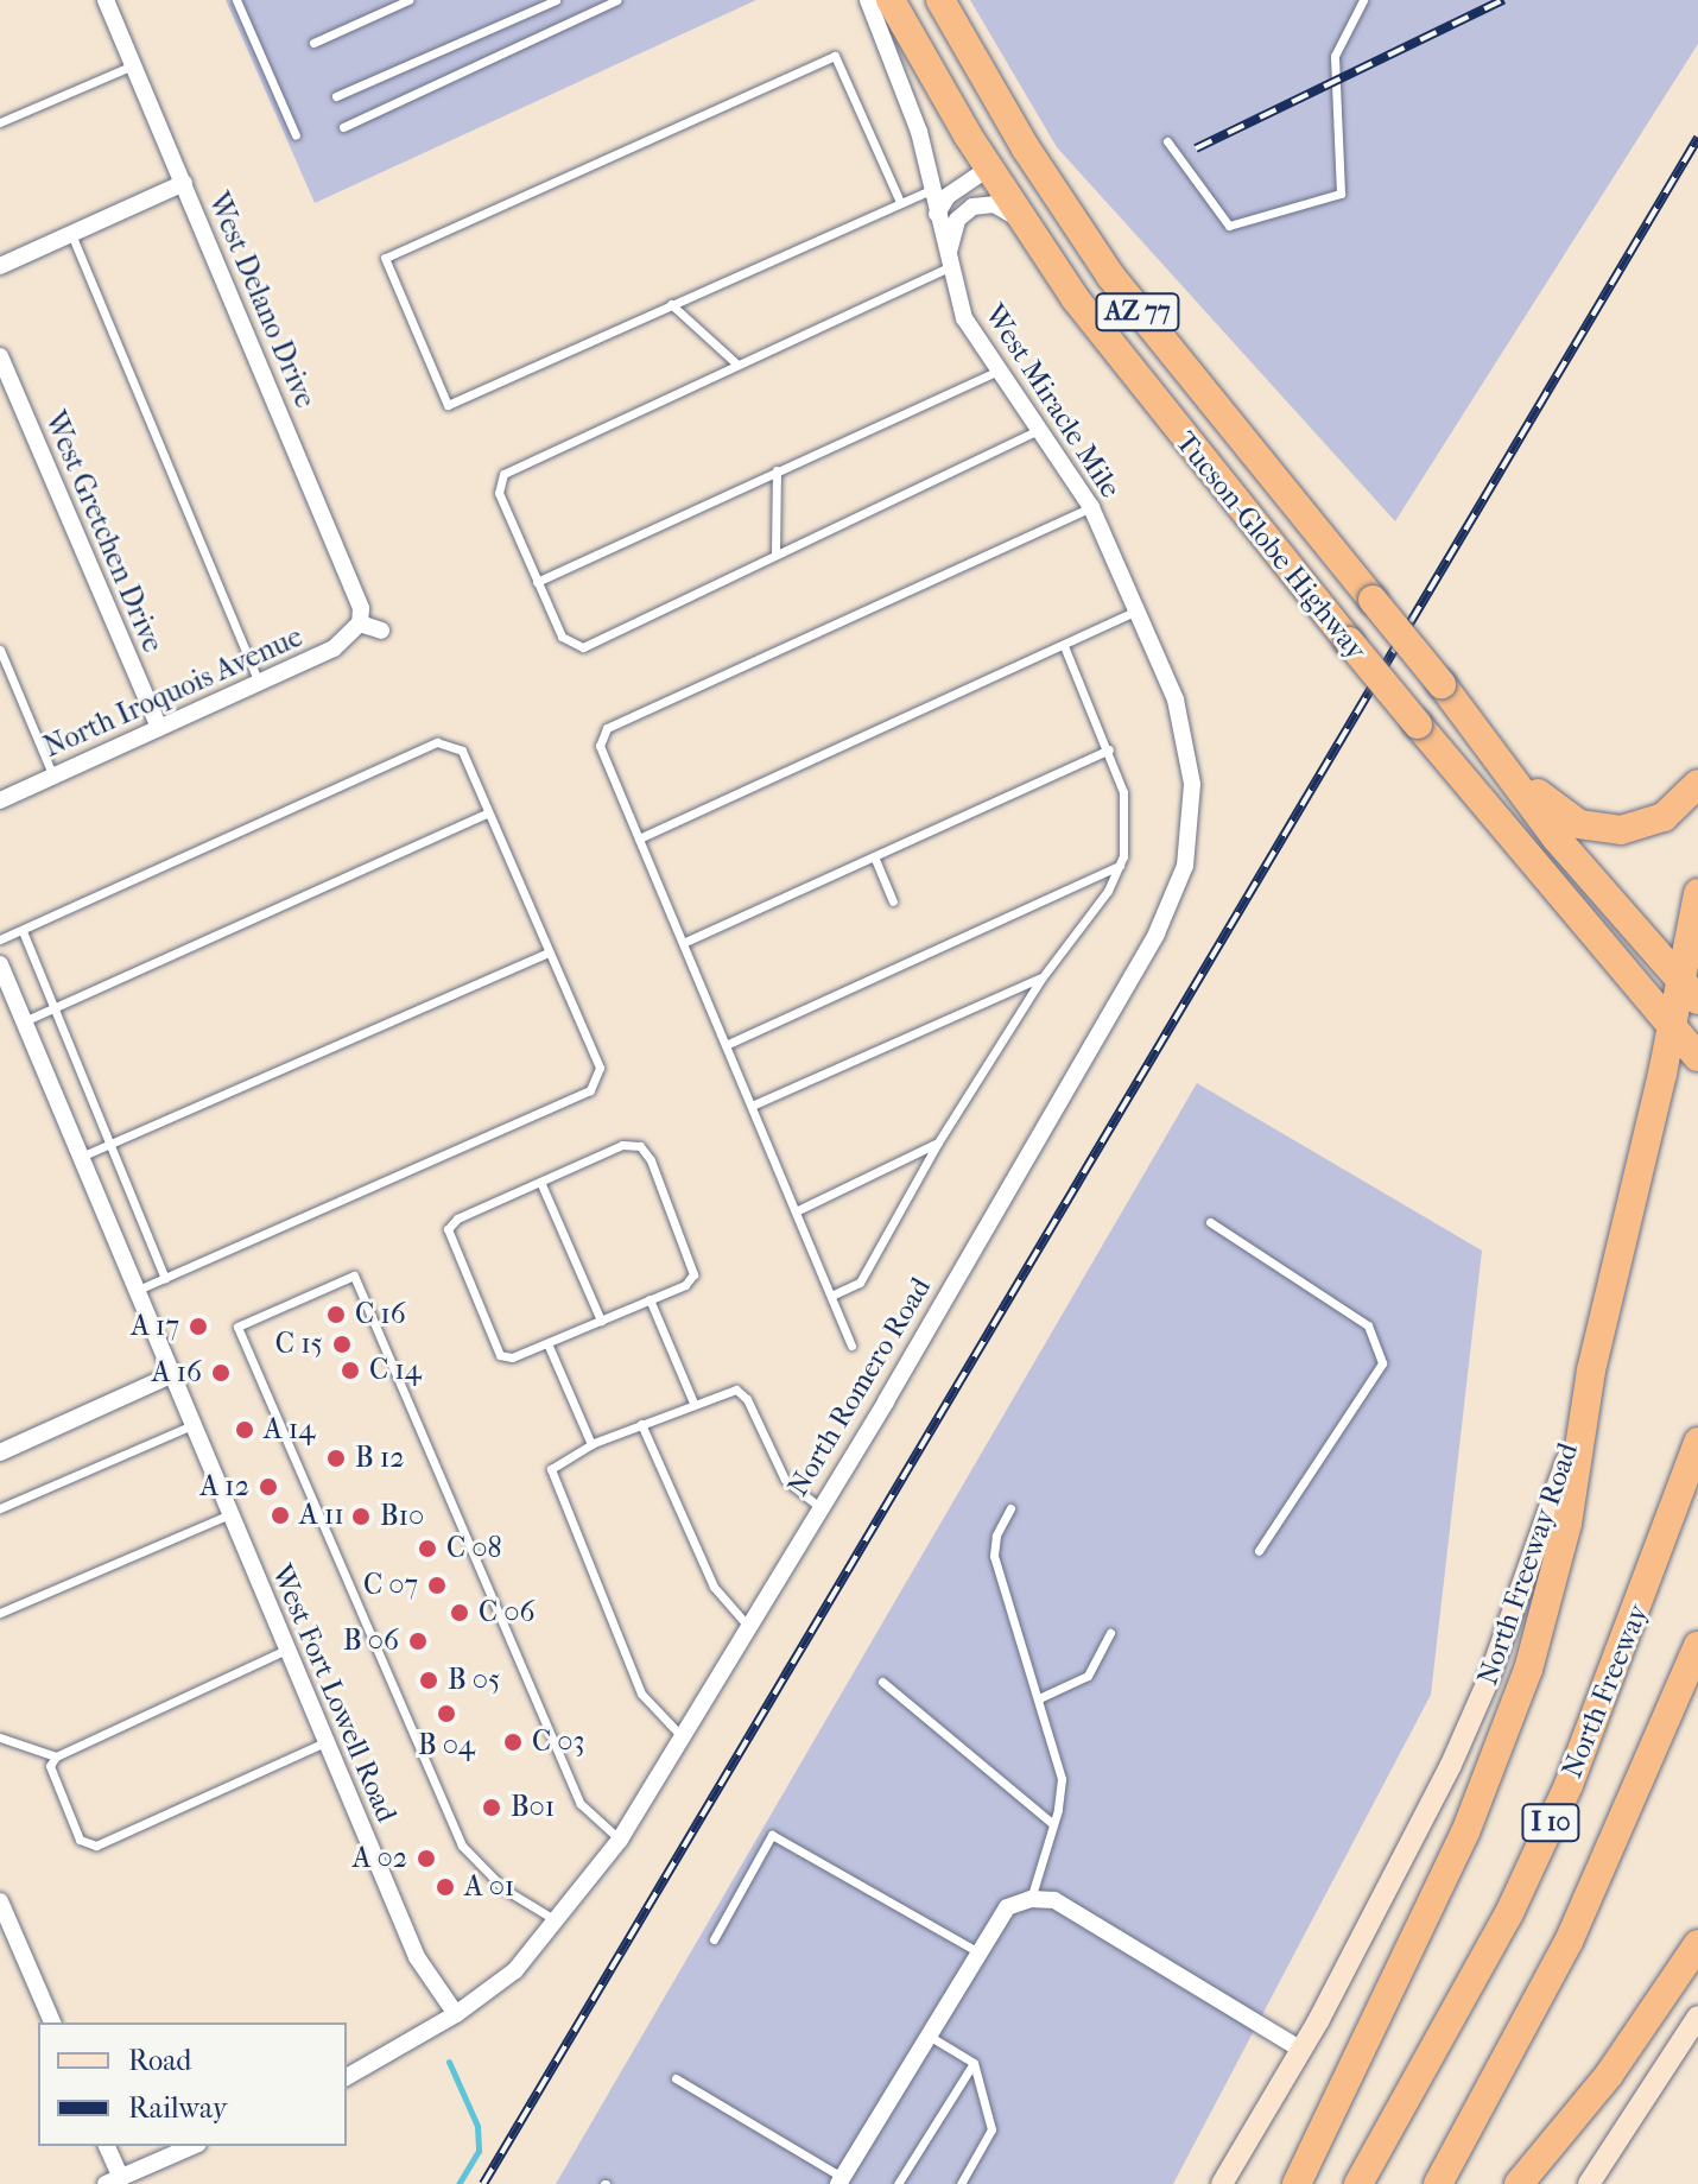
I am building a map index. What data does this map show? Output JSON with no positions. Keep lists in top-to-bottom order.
{
  "streets": {
    "highway": [
      "AZ 77",
      "Tucson-Globe Highway",
      "North Freeway Road",
      "North Freeway",
      "I 10"
    ],
    "street": [
      "West Delano Drive",
      "West Miracle Mile",
      "West Gretchen Drive",
      "North Iroquois Avenue",
      "North Romero Road",
      "West Fort Lowell Road"
    ]
  },
  "crossings": [
    ["West Delano Drive", "North Iroquois Avenue"],
    ["West Miracle Mile", "North Romero Road"],
    ["West Gretchen Drive", "North Iroquois Avenue"],
    ["Tucson-Globe Highway", "North Freeway Road"],
    ["North Romero Road", "West Fort Lowell Road"]
  ],
  "places": [
    "C 16",
    "A 17",
    "C 15",
    "C 14",
    "A 16",
    "A 14",
    "B 12",
    "A 12",
    "A 11",
    "B10",
    "C 08",
    "C 07",
    "C 06",
    "B 06",
    "B 05",
    "B 04",
    "C 03",
    "B01",
    "A 02",
    "A 01"
  ],
  "legend": ["Road", "Railway"]
}
